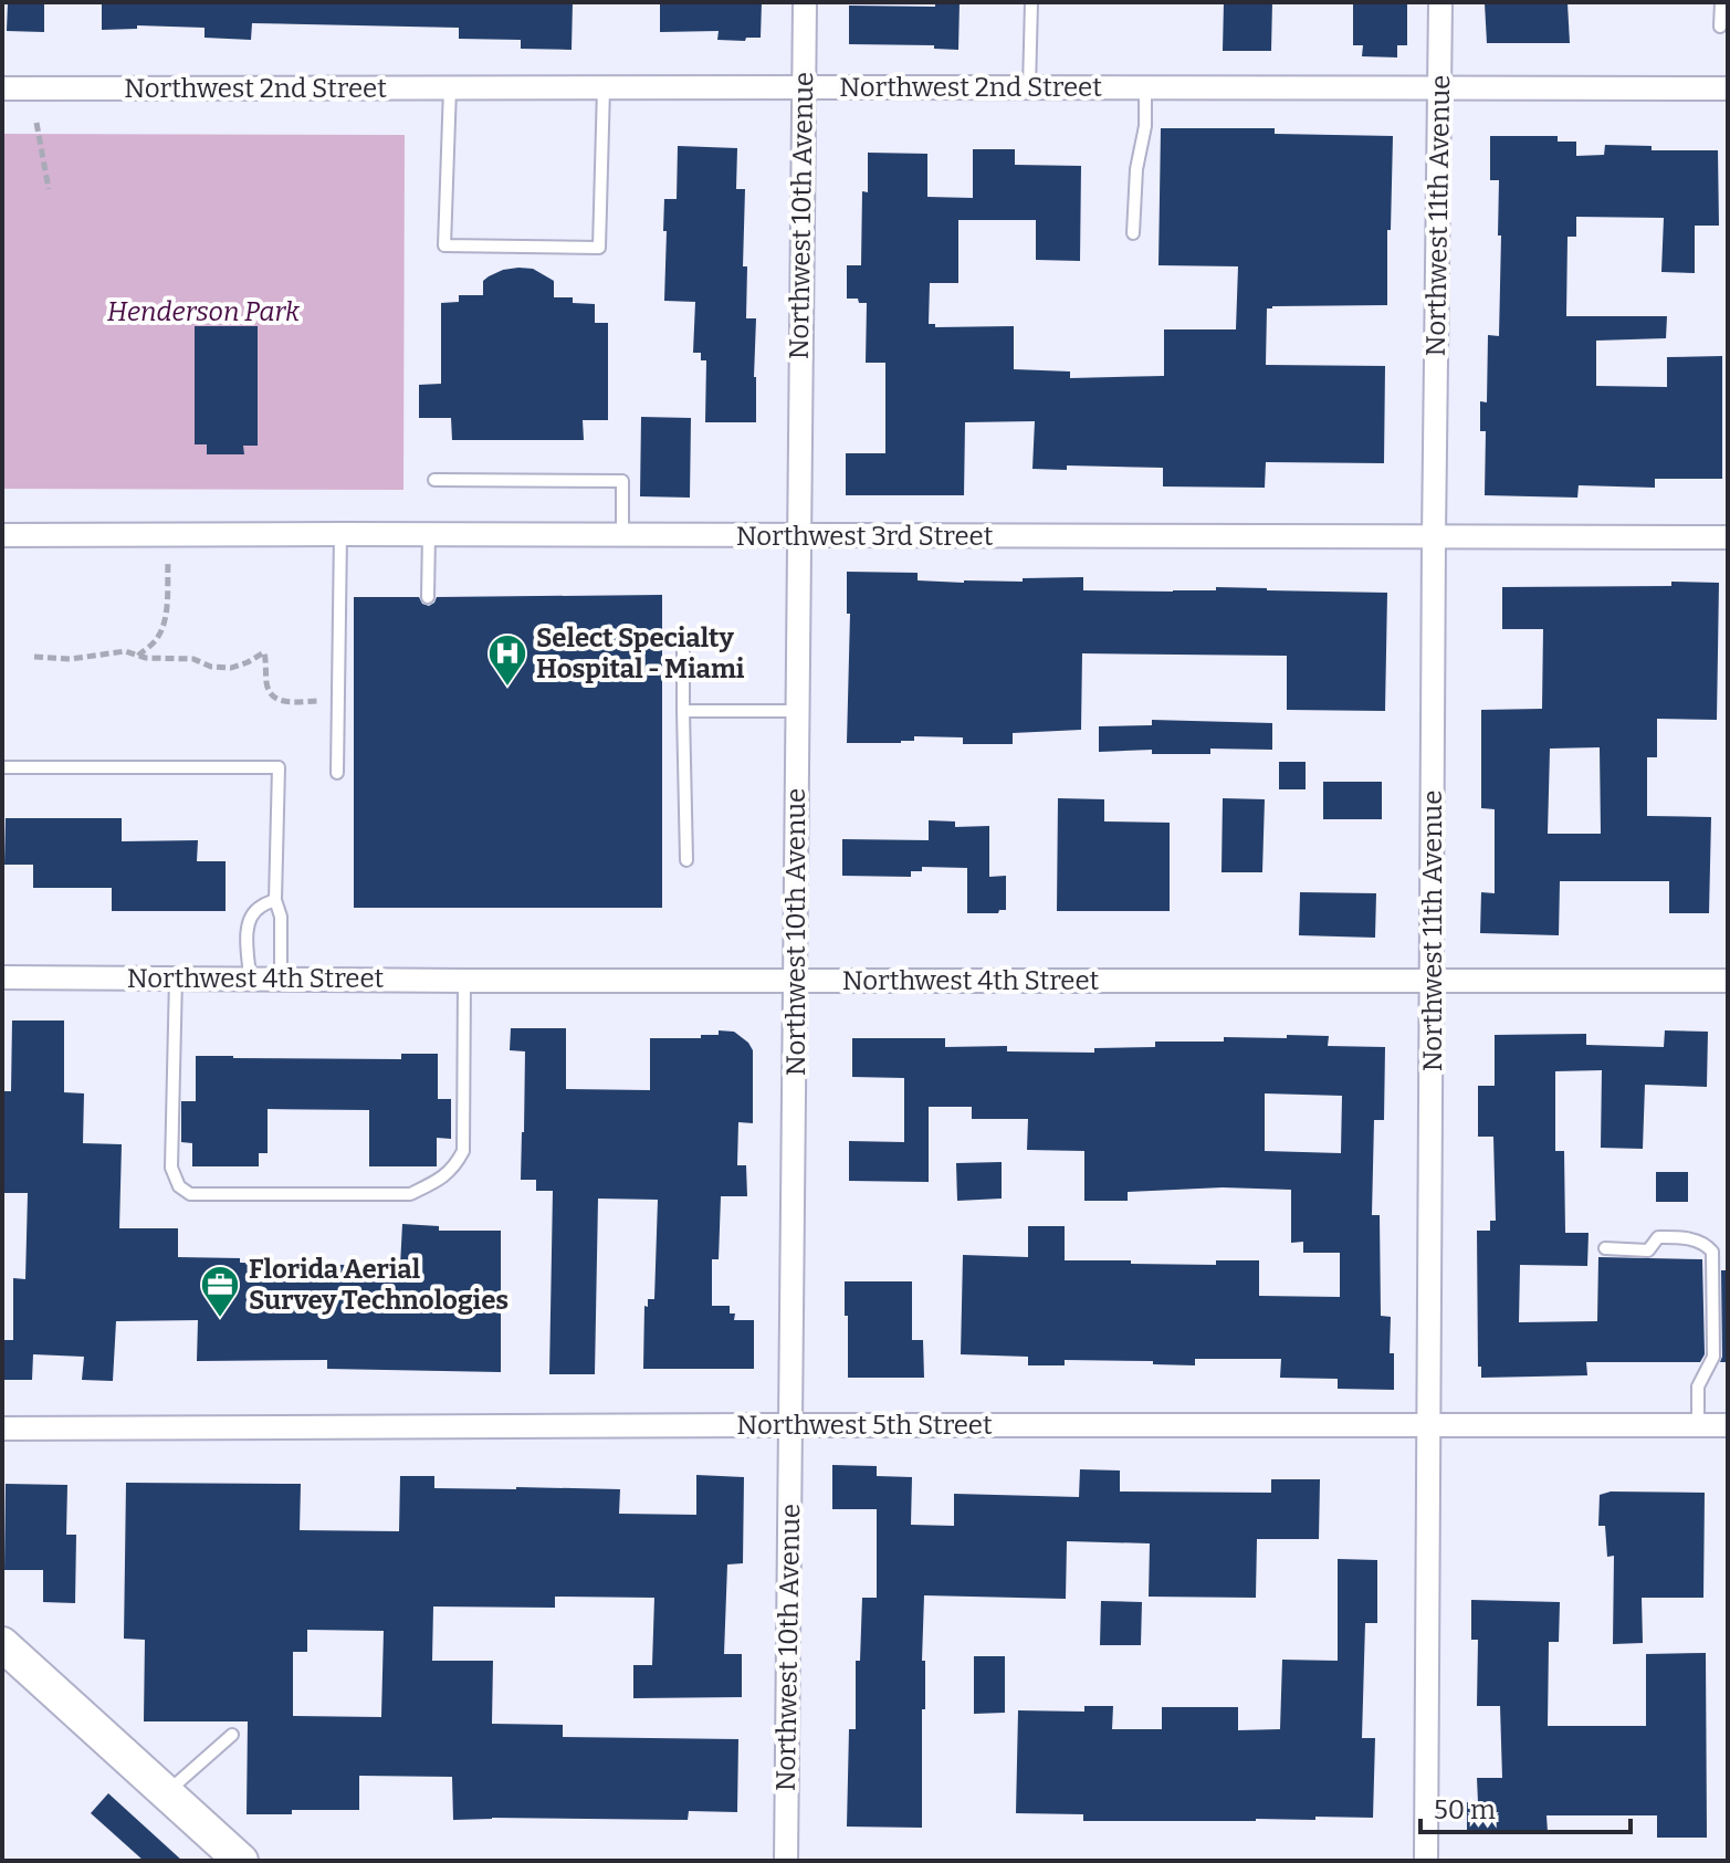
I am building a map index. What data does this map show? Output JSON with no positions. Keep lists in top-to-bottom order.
{
  "streets": {
    "street": [
      "Northwest 2nd Street",
      "Northwest 10th Avenue",
      "Northwest 11th Avenue",
      "Northwest 3rd Street",
      "Northwest 4th Street",
      "Northwest 5th Street"
    ]
  },
  "crossings": [
    ["Northwest 2nd Street", "Northwest 10th Avenue"],
    ["Northwest 2nd Street", "Northwest 11th Avenue"],
    ["Northwest 10th Avenue", "Northwest 3rd Street"],
    ["Northwest 10th Avenue", "Northwest 4th Street"],
    ["Northwest 10th Avenue", "Northwest 5th Street"],
    ["Northwest 11th Avenue", "Northwest 3rd Street"],
    ["Northwest 11th Avenue", "Northwest 4th Street"],
    ["Northwest 11th Avenue", "Northwest 5th Street"]
  ],
  "parks": ["Henderson Park"],
  "places": {
    "hospital": ["Select Specialty Hospital - Miami"],
    "office": ["Florida Aerial Survey Technologies"]
  },
  "scale_bar": "50 m"
}
